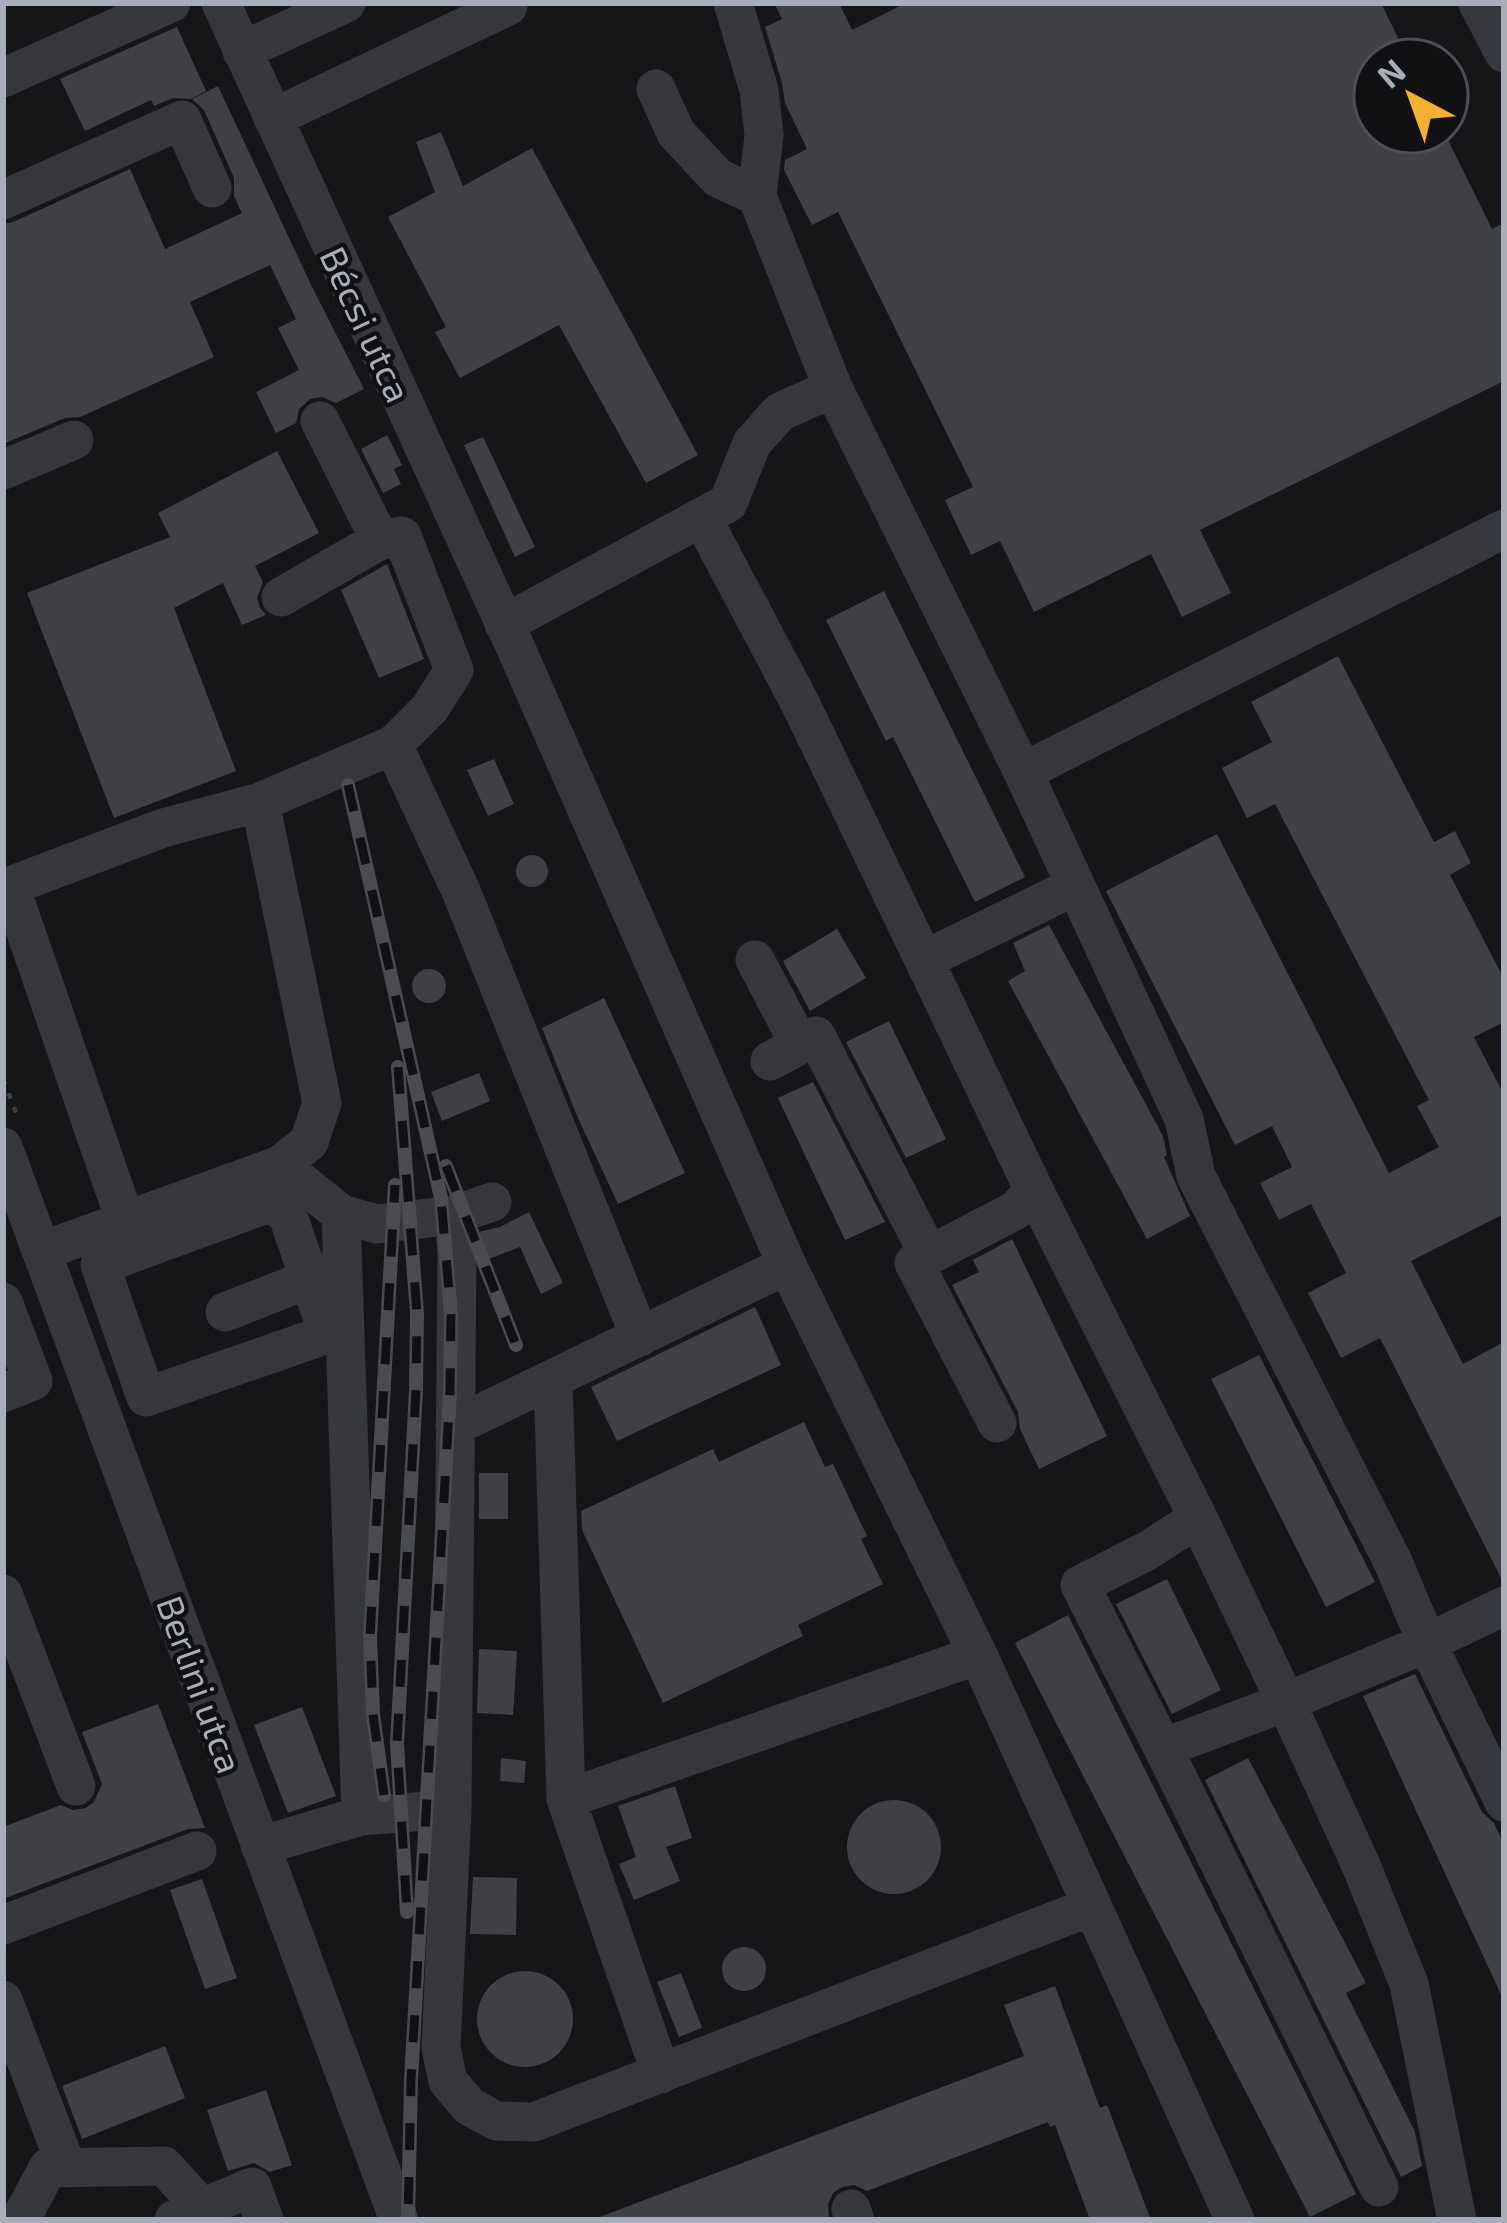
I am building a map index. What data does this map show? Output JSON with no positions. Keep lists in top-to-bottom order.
{
  "streets": {
    "street": ["Bécsi utca", "Berlini utca"]
  },
  "north": "top left"
}
